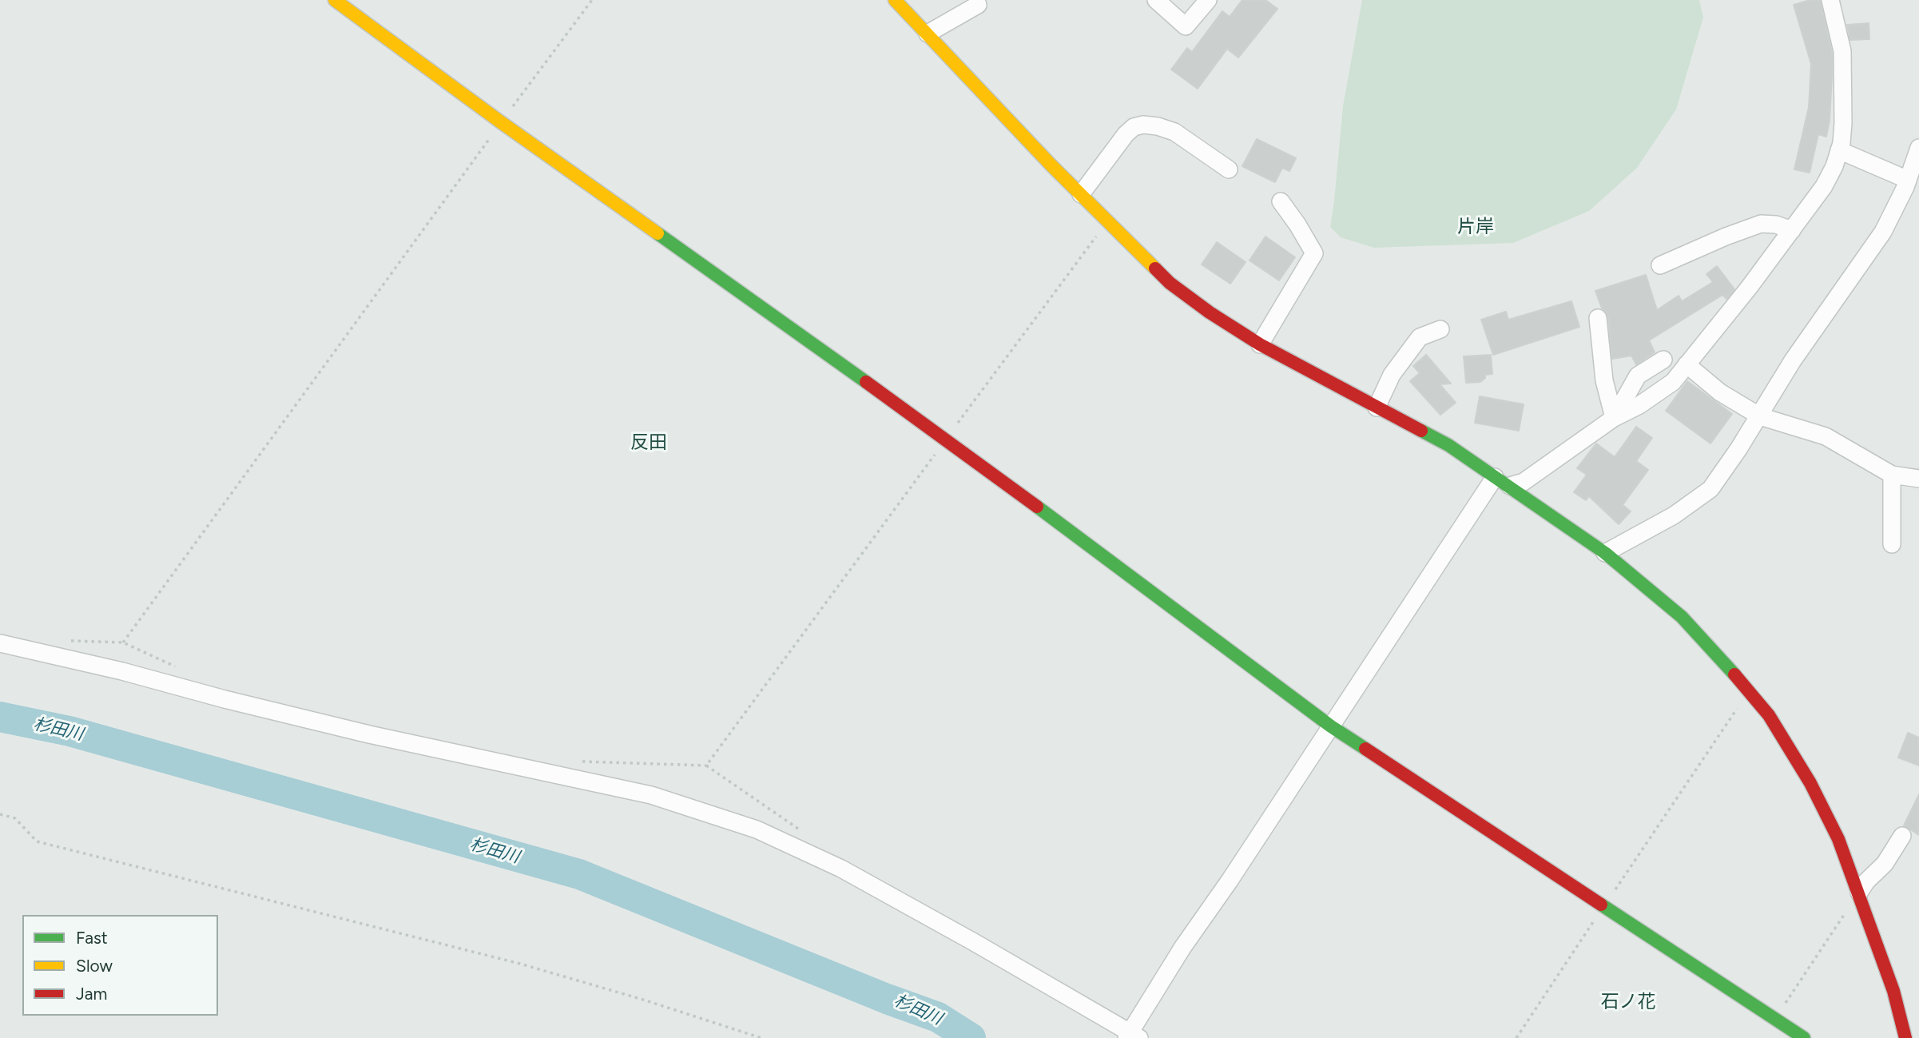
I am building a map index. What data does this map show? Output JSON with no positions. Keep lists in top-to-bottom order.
{
  "districts": ["片岸", "反田", "石ノ花"],
  "water": ["杉田川"],
  "legend": ["Fast", "Slow", "Jam"]
}
